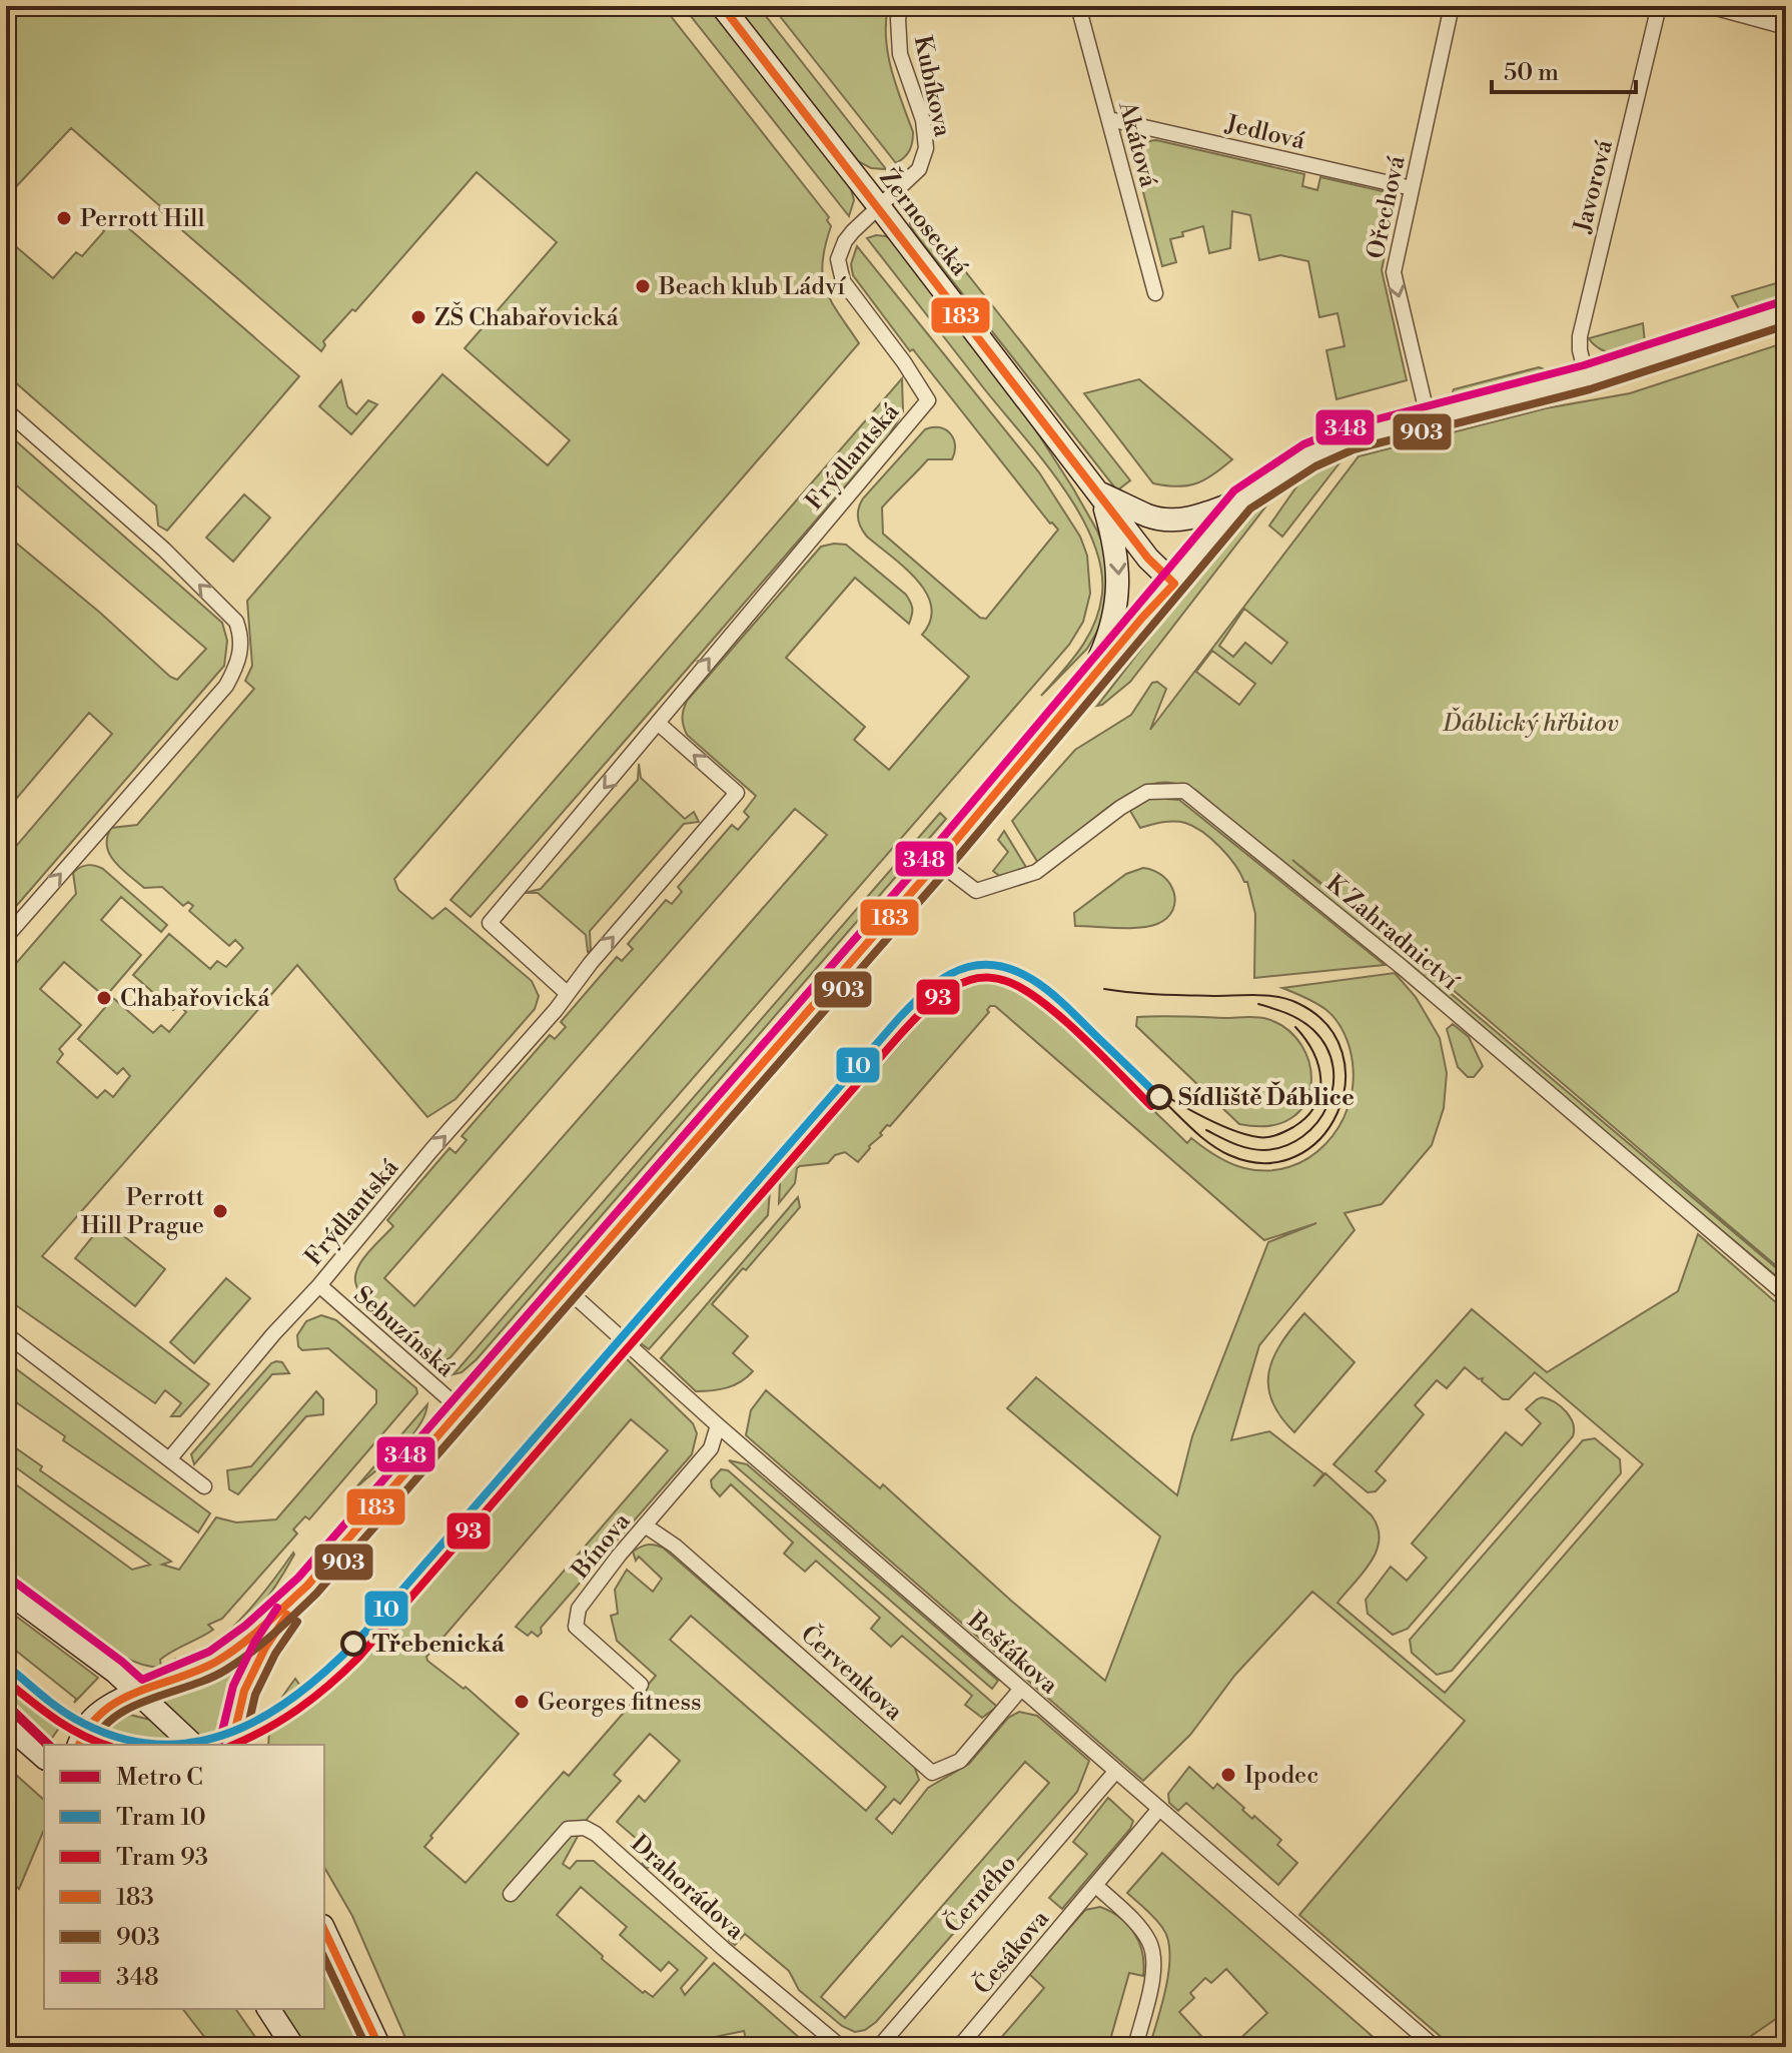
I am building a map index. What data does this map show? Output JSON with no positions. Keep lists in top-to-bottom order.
{
  "streets": {
    "main road": ["Žernosecká"],
    "street": [
      "Kubíkova",
      "Jedlová",
      "Akátová",
      "Javorová",
      "Ořechová",
      "Frýdlantská",
      "K Zahradnictví",
      "Sebuzínská",
      "Bínova",
      "Bešťákova",
      "Červenkova",
      "Drahorádova",
      "Černého",
      "Česákova"
    ]
  },
  "crossings": [
    ["Kubíkova", "Žernosecká"],
    ["Kubíkova", "Frýdlantská"],
    ["Jedlová", "Akátová"],
    ["Jedlová", "Ořechová"],
    ["Žernosecká", "Frýdlantská"],
    ["Frýdlantská", "Sebuzínská"],
    ["Bínova", "Bešťákova"],
    ["Bínova", "Červenkova"],
    ["Bešťákova", "Červenkova"],
    ["Bešťákova", "Černého"],
    ["Bešťákova", "Česákova"]
  ],
  "one_way": ["Ořechová"],
  "parks": ["Ďáblický hřbitov"],
  "places": [
    "Perrott Hill",
    "Beach klub Ládví",
    "ZŠ Chabařovická",
    "Chabařovická",
    "Sídliště Ďáblice",
    "Perrott Hill Prague",
    "Třebenická",
    "Georges fitness",
    "Ipodec"
  ],
  "lines": [
    "transit line 183",
    "transit line 348",
    "transit line 903",
    "tram line 10",
    "tram line 93",
    "metro line C"
  ],
  "legend": [
    "Metro C",
    "Tram 10",
    "Tram 93",
    "183",
    "903",
    "348"
  ],
  "scale_bar": "50 m"
}
